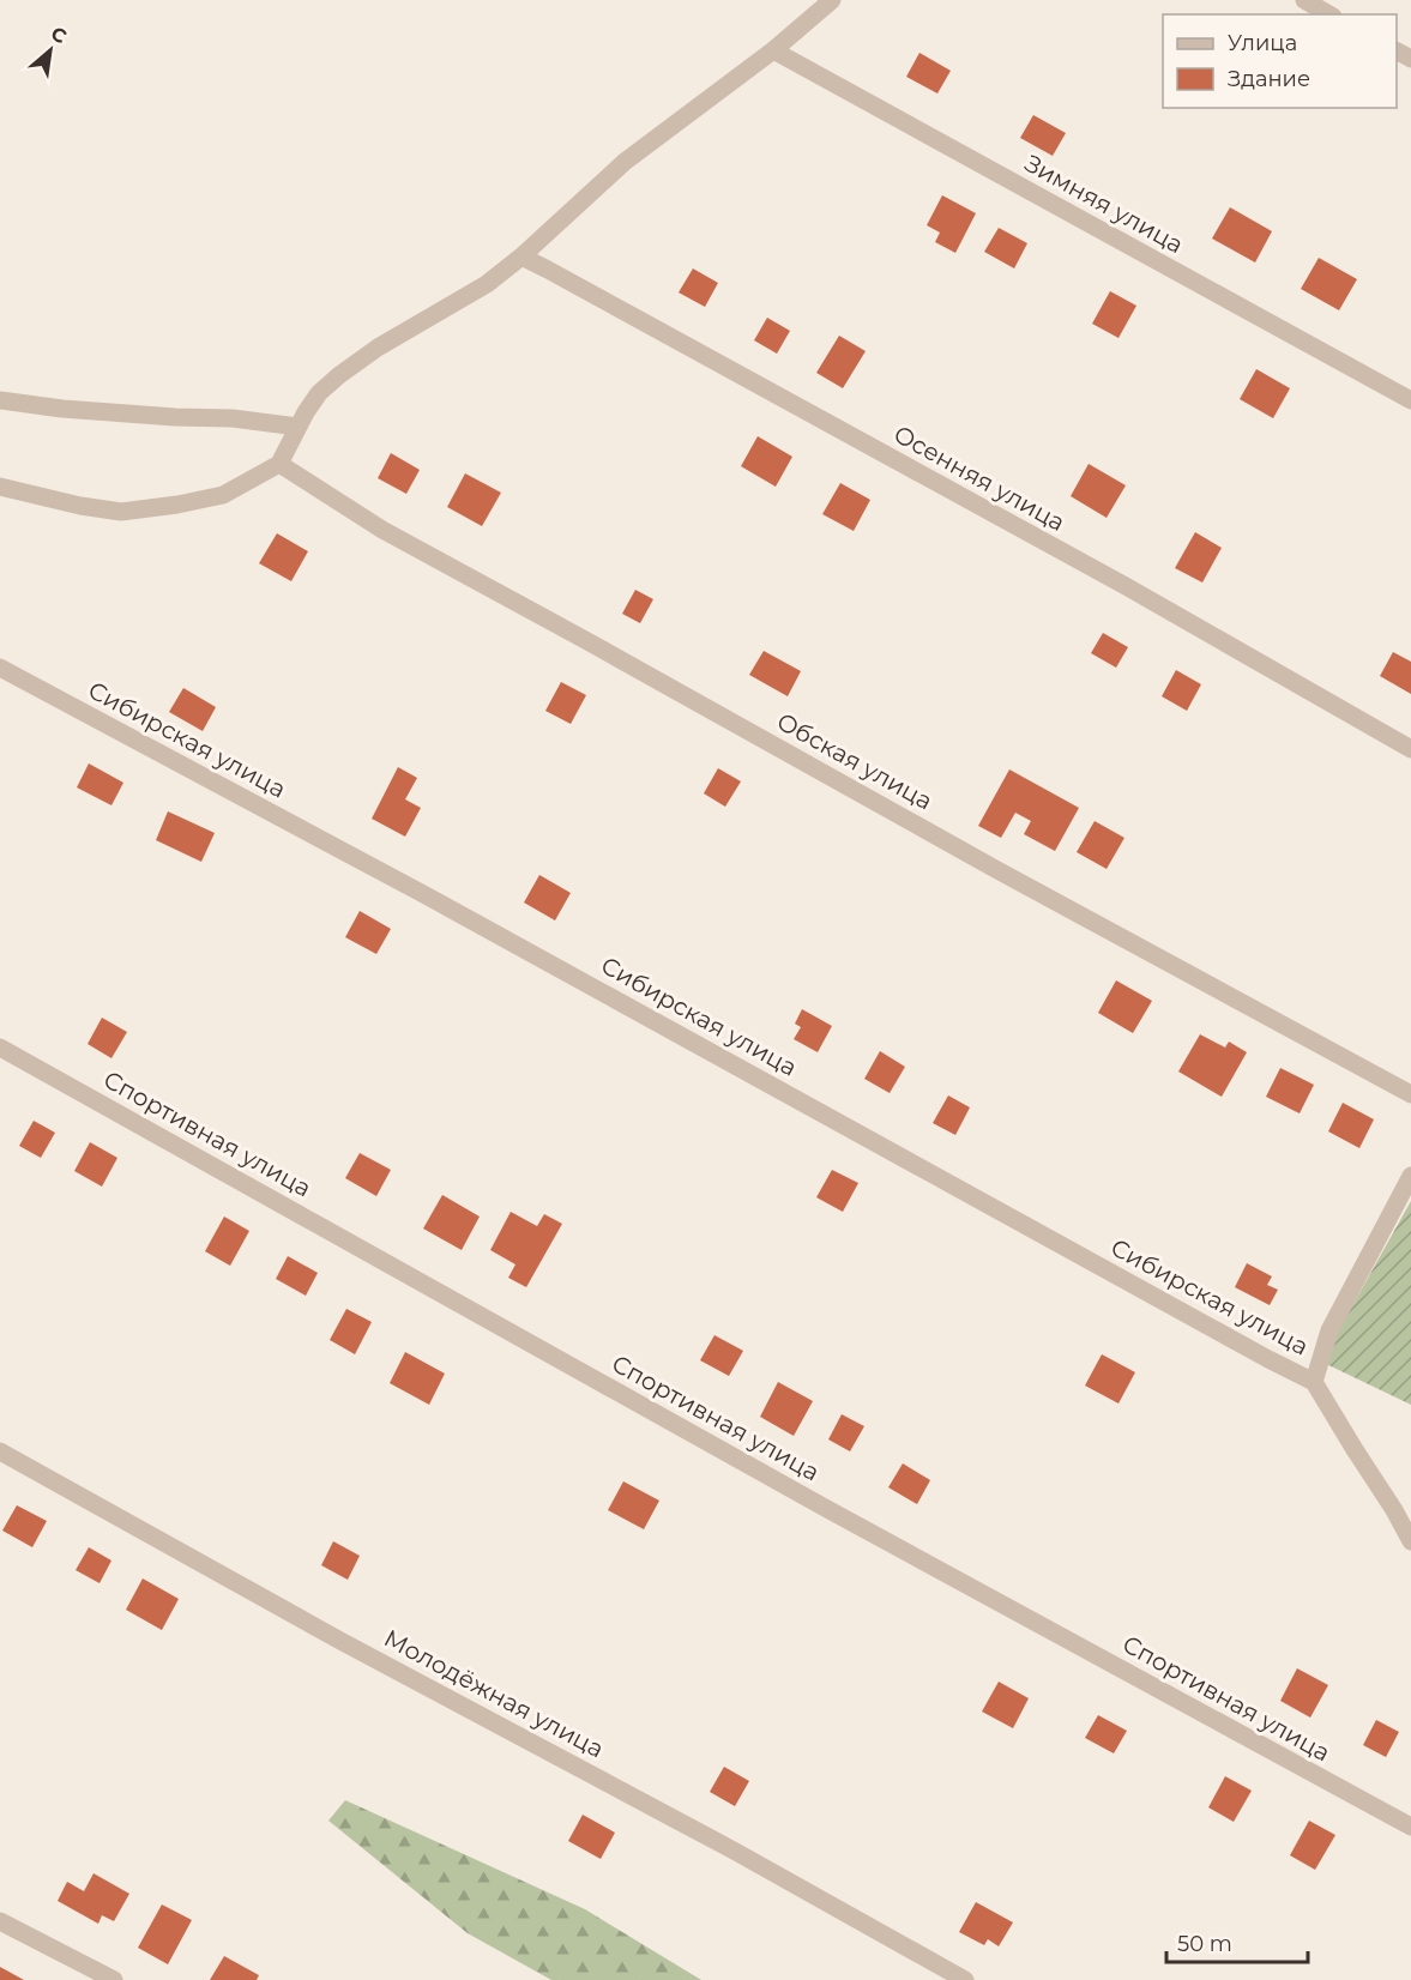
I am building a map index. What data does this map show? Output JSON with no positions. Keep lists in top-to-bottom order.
{
  "streets": {
    "street": [
      "Зимняя улица",
      "Осенняя улица",
      "Сибирская улица",
      "Обская улица",
      "Спортивная улица",
      "Молодёжная улица"
    ]
  },
  "legend": ["Улица", "Здание"],
  "scale_bar": "50 m",
  "north": "top right"
}
